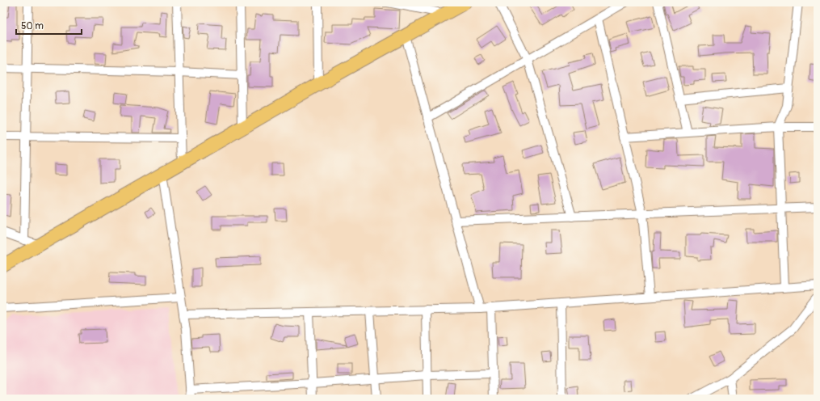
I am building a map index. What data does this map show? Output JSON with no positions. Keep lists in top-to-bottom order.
{
  "scale_bar": "50 m"
}
